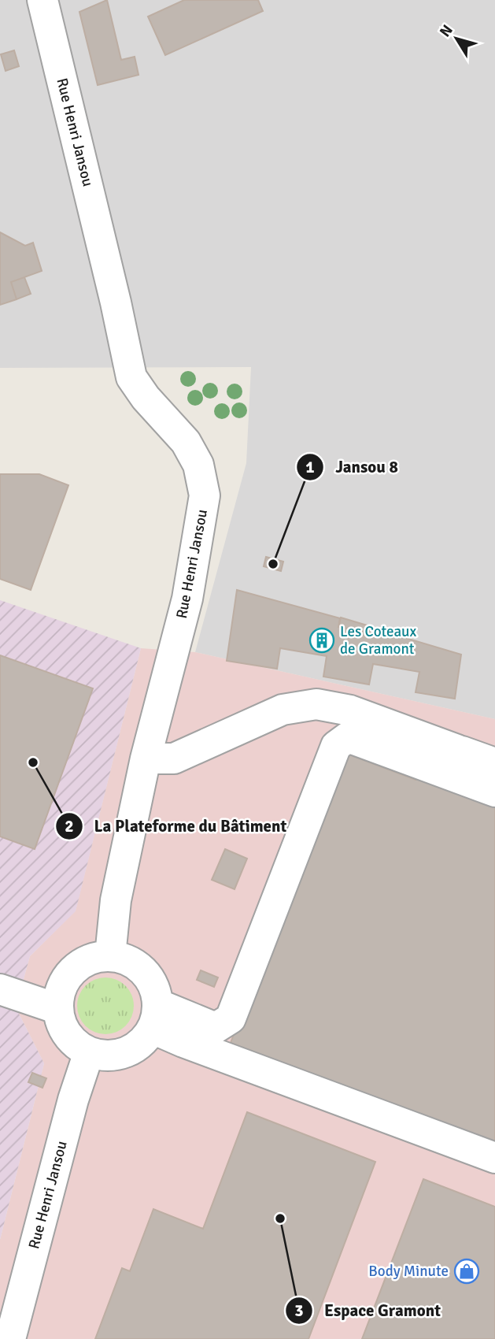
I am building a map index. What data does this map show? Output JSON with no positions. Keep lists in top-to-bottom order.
{
  "streets": {
    "street": ["Rue Henri Jansou"]
  },
  "places": {
    "other": ["Jansou 8", "La Plateforme du Bâtiment", "Espace Gramont"],
    "building": ["Les Coteaux de Gramont"],
    "shop": ["Body Minute"]
  },
  "north": "top left"
}
